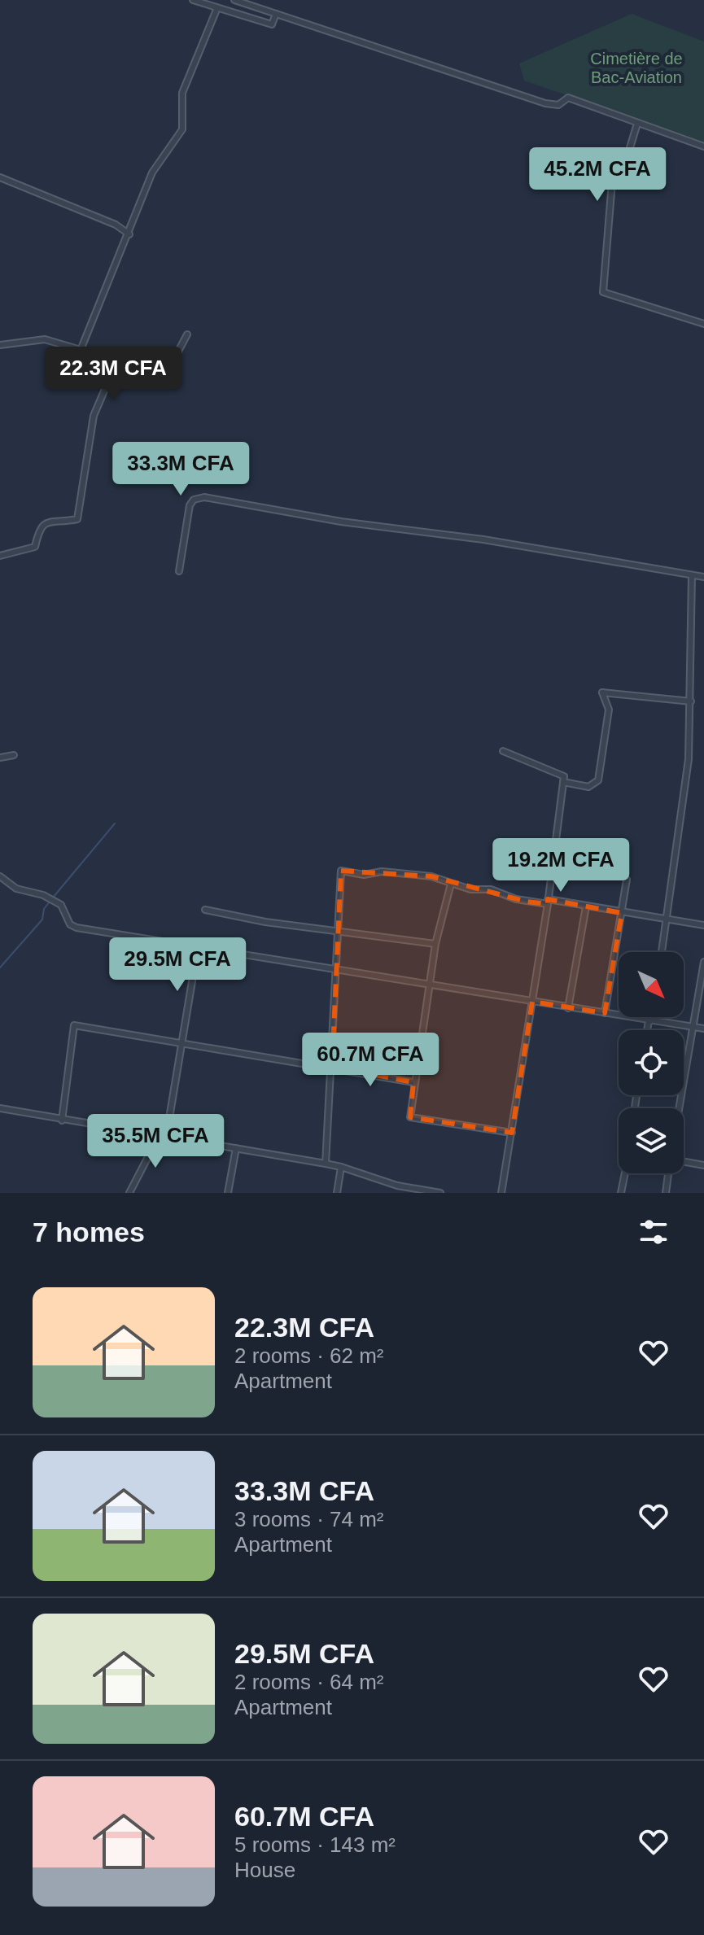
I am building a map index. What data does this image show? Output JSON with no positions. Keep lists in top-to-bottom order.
{
  "parks": ["Cimetière de Bac-Aviation"],
  "north": "bottom right",
  "page": {
    "price": [
      "45.2M CFA",
      "22.3M CFA",
      "33.3M CFA",
      "19.2M CFA",
      "29.5M CFA",
      "60.7M CFA",
      "35.5M CFA"
    ],
    "heading": "7 homes",
    "list": [
      {
        "name": "22.3M CFA",
        "note": "2 rooms · 62 m² · Apartment"
      },
      {
        "name": "33.3M CFA",
        "note": "3 rooms · 74 m² · Apartment"
      },
      {
        "name": "29.5M CFA",
        "note": "2 rooms · 64 m² · Apartment"
      },
      {
        "name": "60.7M CFA",
        "note": "5 rooms · 143 m² · House"
      }
    ]
  }
}
